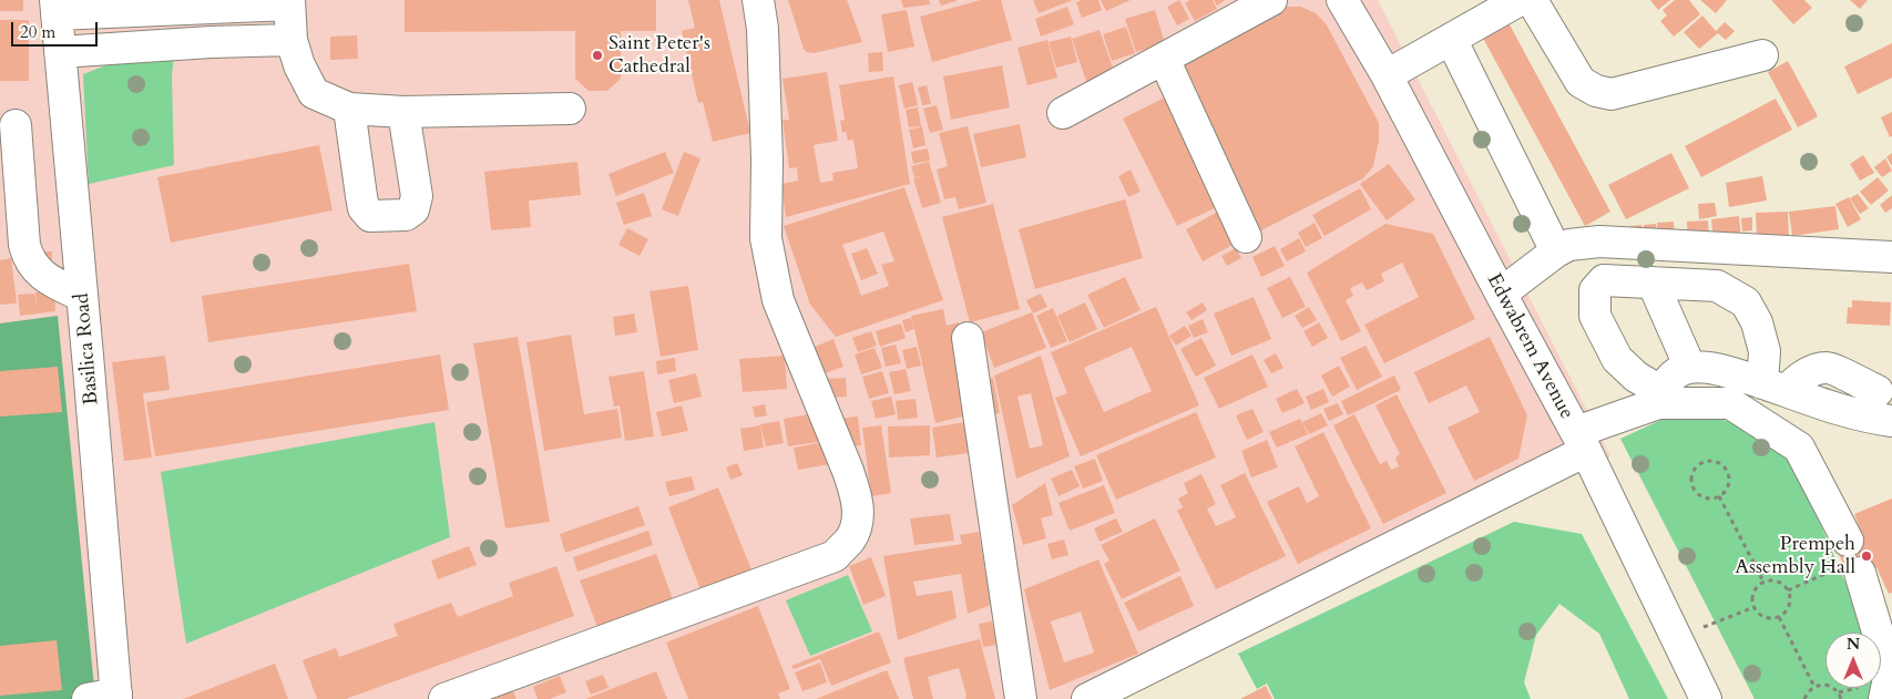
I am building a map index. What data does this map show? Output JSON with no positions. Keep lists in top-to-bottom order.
{
  "streets": {
    "street": ["Edwabrem Avenue", "Basilica Road"]
  },
  "places": ["Saint Peter's Cathedral", "Prempeh Assembly Hall"],
  "scale_bar": "20 m",
  "north": "top"
}
